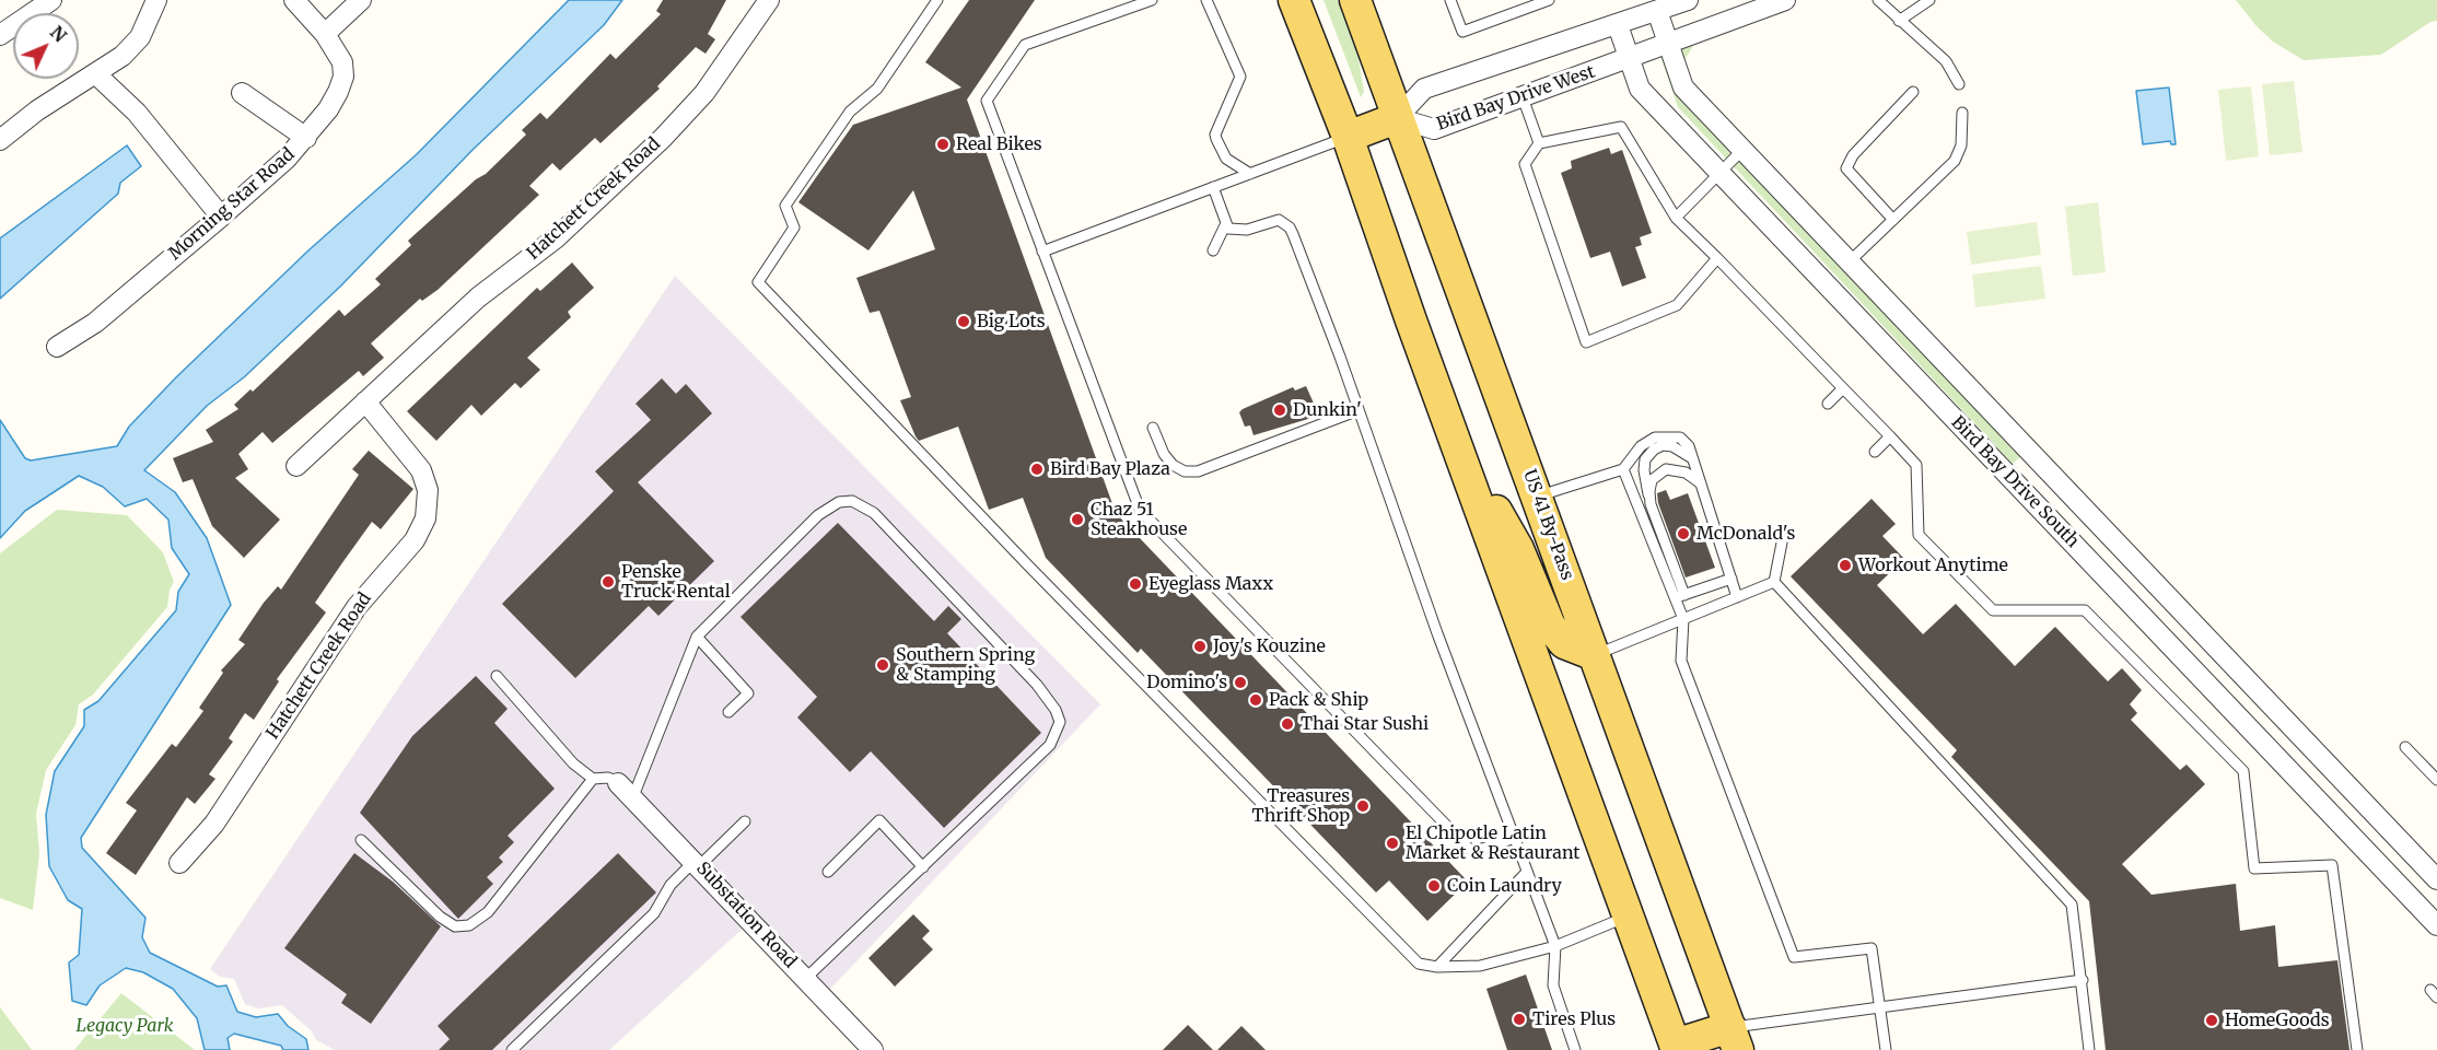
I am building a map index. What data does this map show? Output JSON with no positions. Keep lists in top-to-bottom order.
{
  "streets": {
    "main road": ["US 41 By-Pass"],
    "street": [
      "Bird Bay Drive West",
      "Hatchett Creek Road",
      "Morning Star Road",
      "Bird Bay Drive South",
      "Substation Road"
    ]
  },
  "crossings": [
    ["Bird Bay Drive West", "Bird Bay Drive South"],
    ["Bird Bay Drive West", "US 41 By-Pass"]
  ],
  "parks": ["Legacy Park"],
  "places": [
    "Real Bikes",
    "Big Lots",
    "Dunkin'",
    "Bird Bay Plaza",
    "Chaz 51 Steakhouse",
    "McDonald's",
    "Workout Anytime",
    "Penske Truck Rental",
    "Eyeglass Maxx",
    "Joy's Kouzine",
    "Southern Spring & Stamping",
    "Domino's",
    "Pack & Ship",
    "Thai Star Sushi",
    "Treasures Thrift Shop",
    "El Chipotle Latin Market & Restaurant",
    "Coin Laundry",
    "Tires Plus",
    "HomeGoods"
  ],
  "north": "top right"
}
